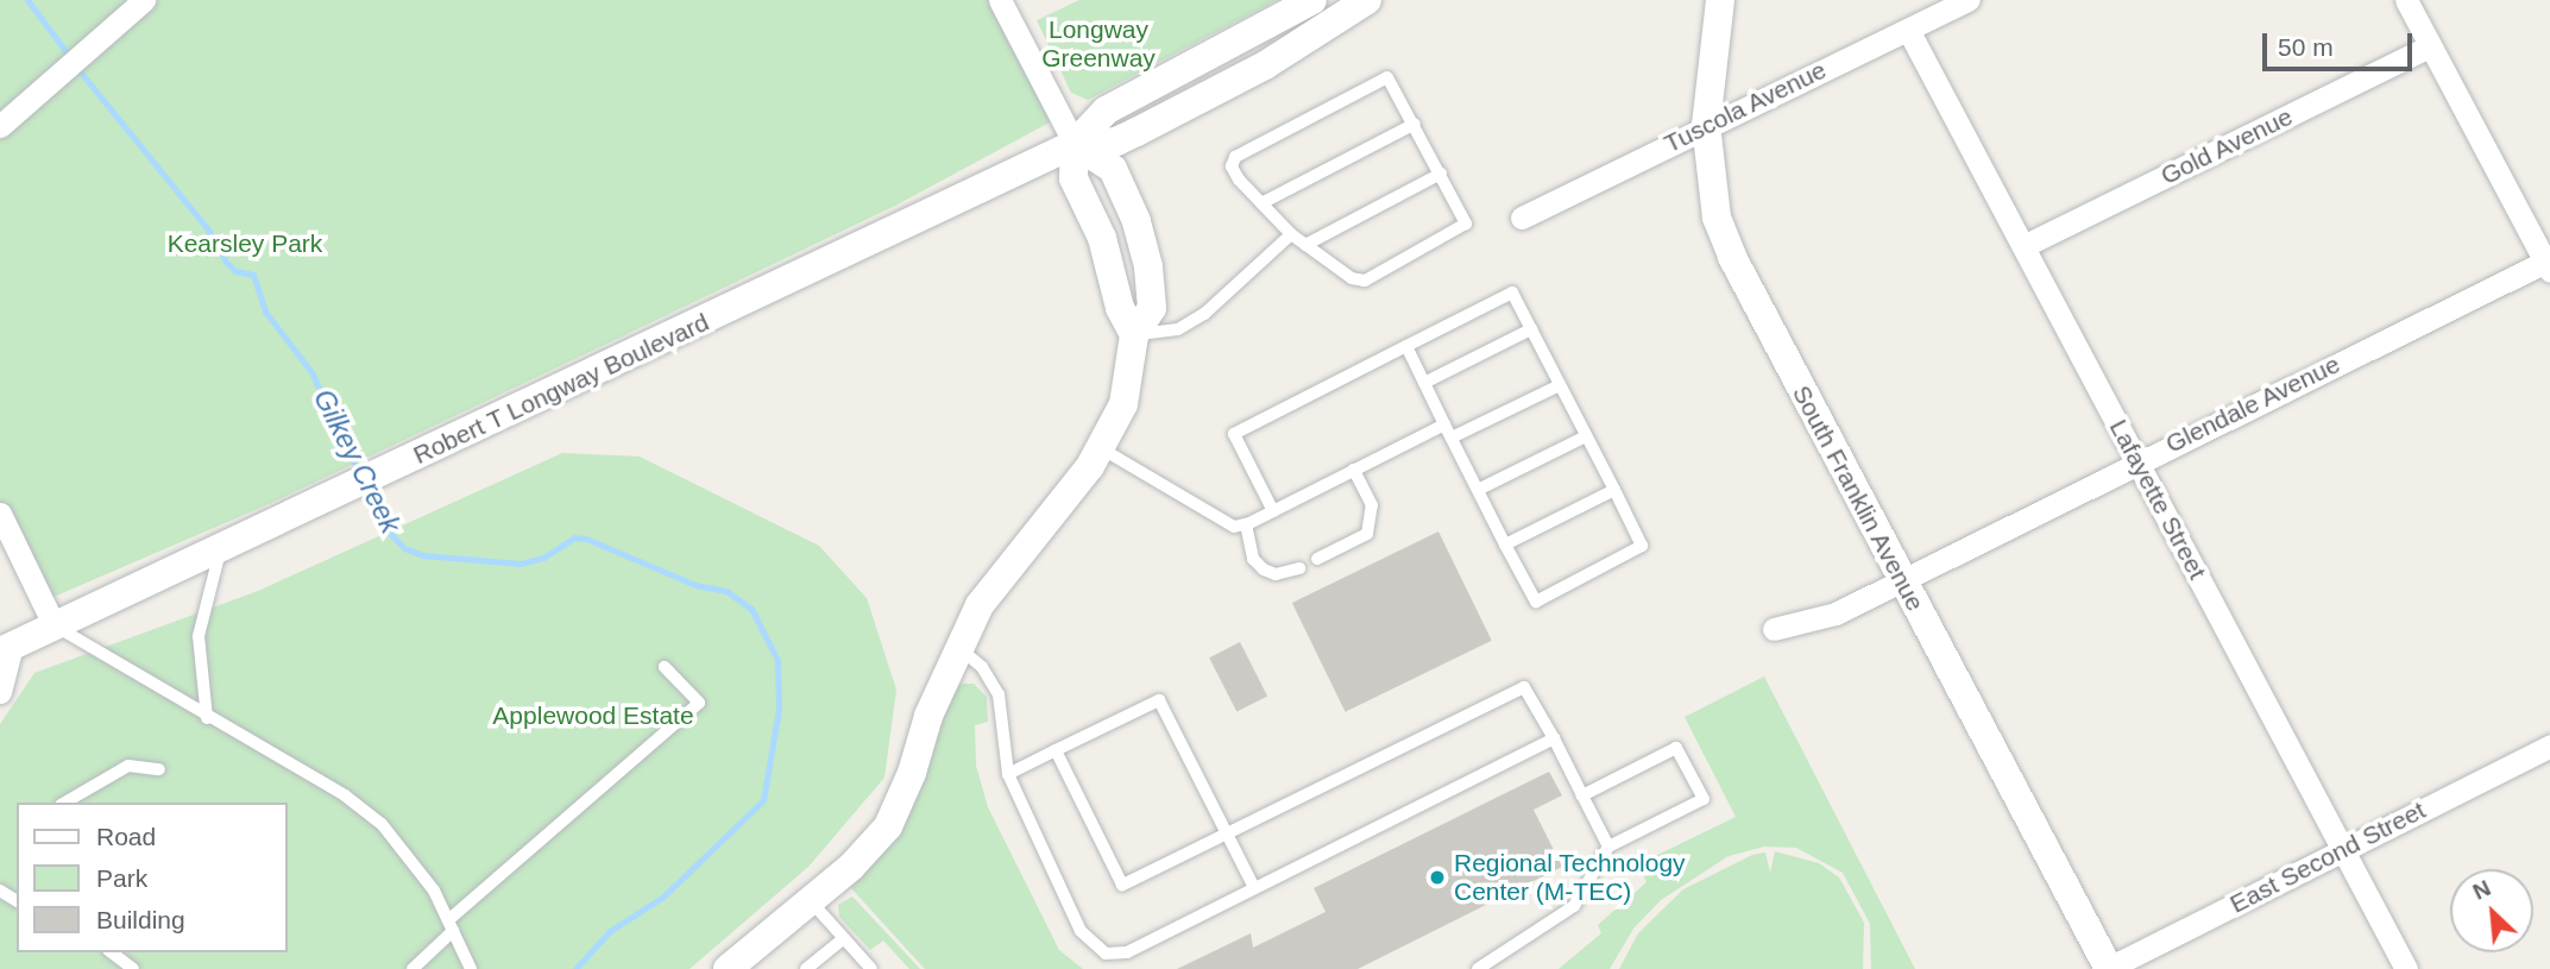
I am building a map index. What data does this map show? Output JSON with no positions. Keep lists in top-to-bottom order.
{
  "streets": {
    "street": [
      "Tuscola Avenue",
      "Gold Avenue",
      "Robert T Longway Boulevard",
      "Glendale Avenue",
      "South Franklin Avenue",
      "Lafayette Street",
      "East Second Street"
    ]
  },
  "crossings": [
    ["Tuscola Avenue", "South Franklin Avenue"],
    ["Tuscola Avenue", "Lafayette Street"],
    ["Gold Avenue", "Lafayette Street"],
    ["Glendale Avenue", "South Franklin Avenue"],
    ["Glendale Avenue", "Lafayette Street"],
    ["South Franklin Avenue", "East Second Street"],
    ["Lafayette Street", "East Second Street"]
  ],
  "water": ["Gilkey Creek"],
  "parks": ["Longway Greenway", "Kearsley Park", "Applewood Estate"],
  "places": ["Regional Technology Center (M-TEC)"],
  "legend": ["Road", "Park", "Building"],
  "scale_bar": "50 m",
  "north": "top left"
}
